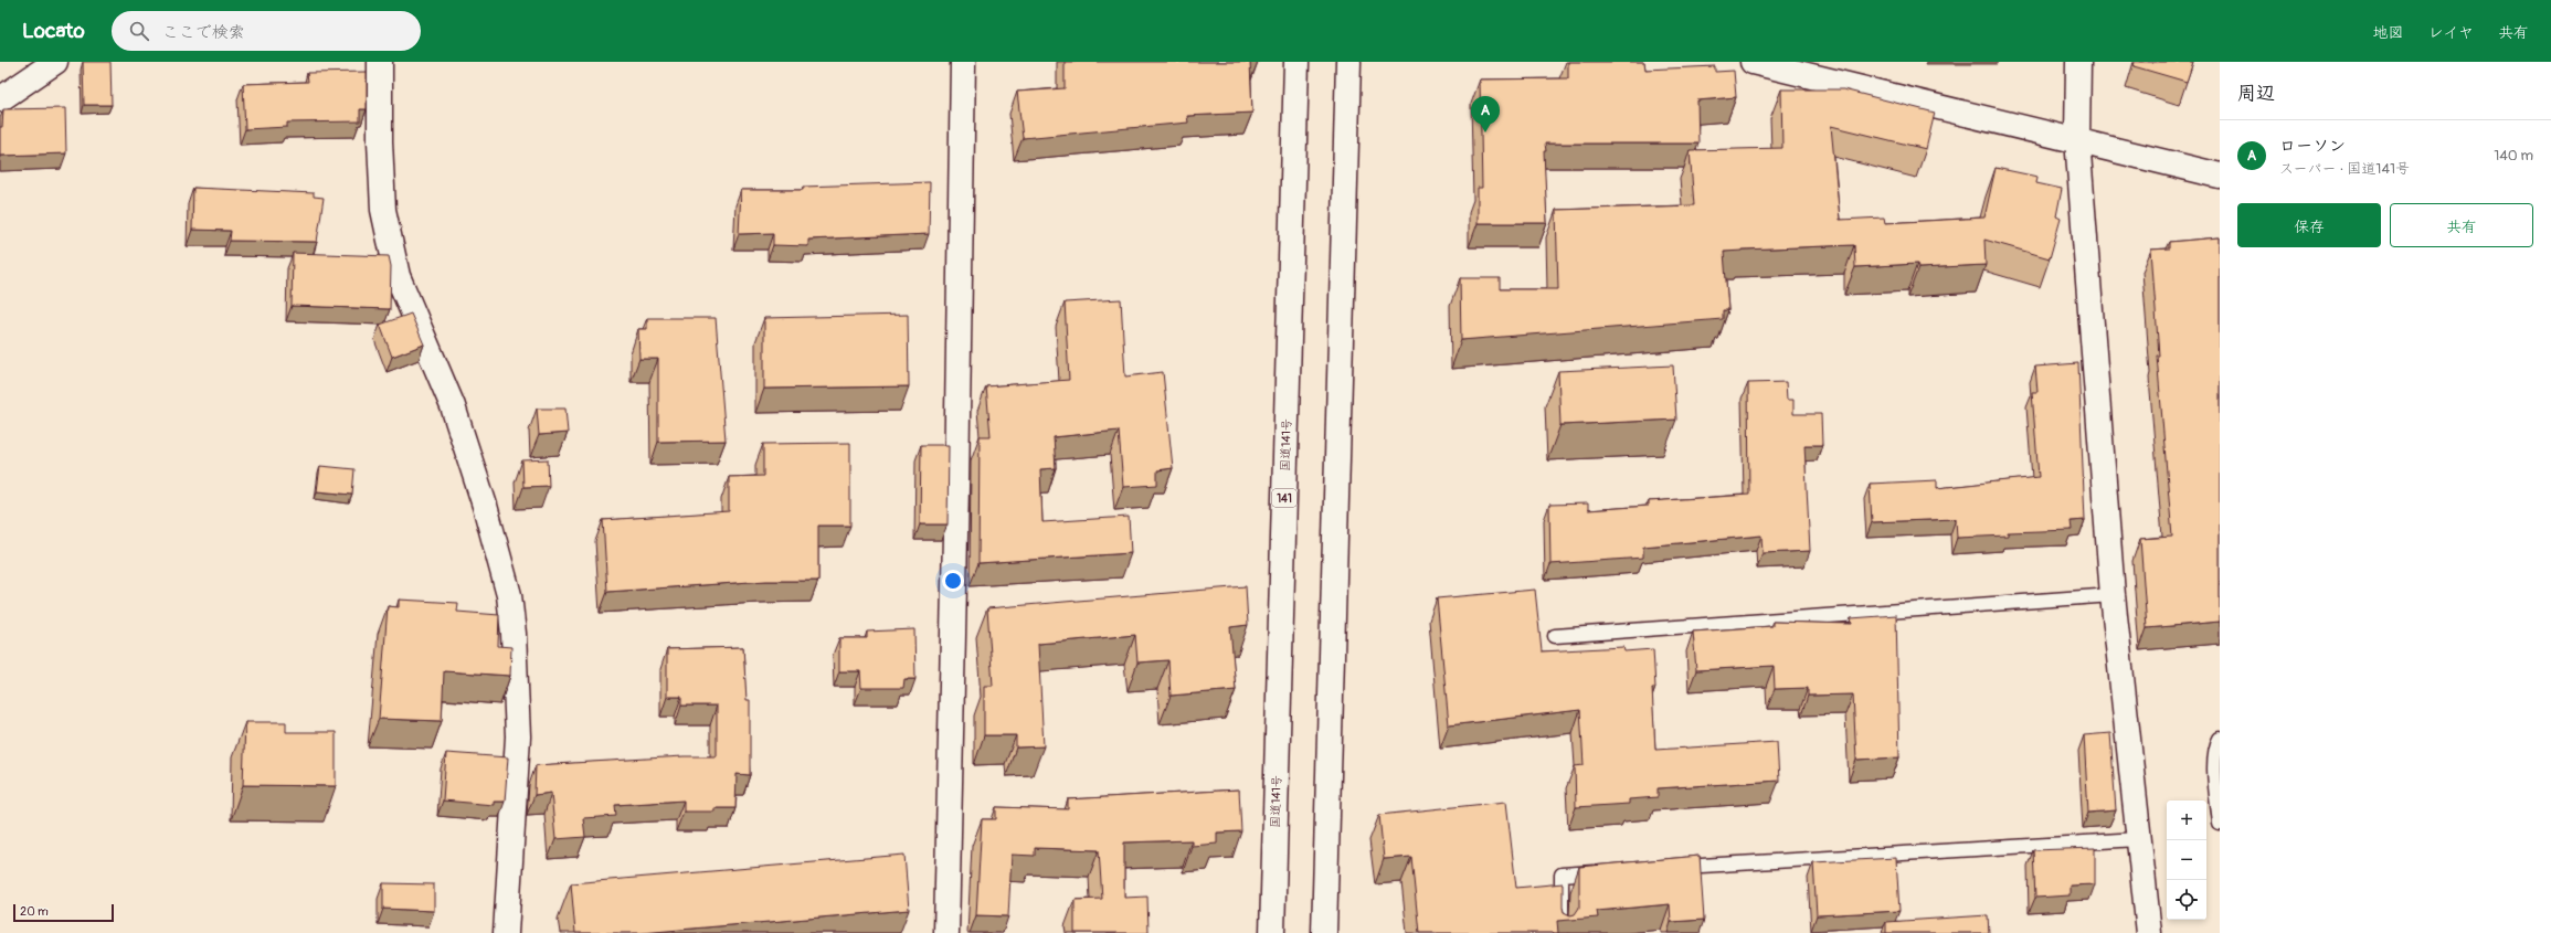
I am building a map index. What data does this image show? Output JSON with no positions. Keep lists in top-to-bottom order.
{
  "streets": {
    "main road": ["国道141号", "141"]
  },
  "scale_bar": "20 m",
  "page": {
    "header": "Locato",
    "search": "ここで検索",
    "nav": ["地図", "レイヤ", "共有"],
    "heading": "周辺",
    "pins": "A",
    "list": [
      {
        "mark": "A",
        "name": "ローソン",
        "note": "スーパー · 国道141号",
        "value": "140 m"
      }
    ],
    "buttons": ["保存", "共有"],
    "map_buttons": ["+", "−"],
    "scale": "20 m"
  }
}
